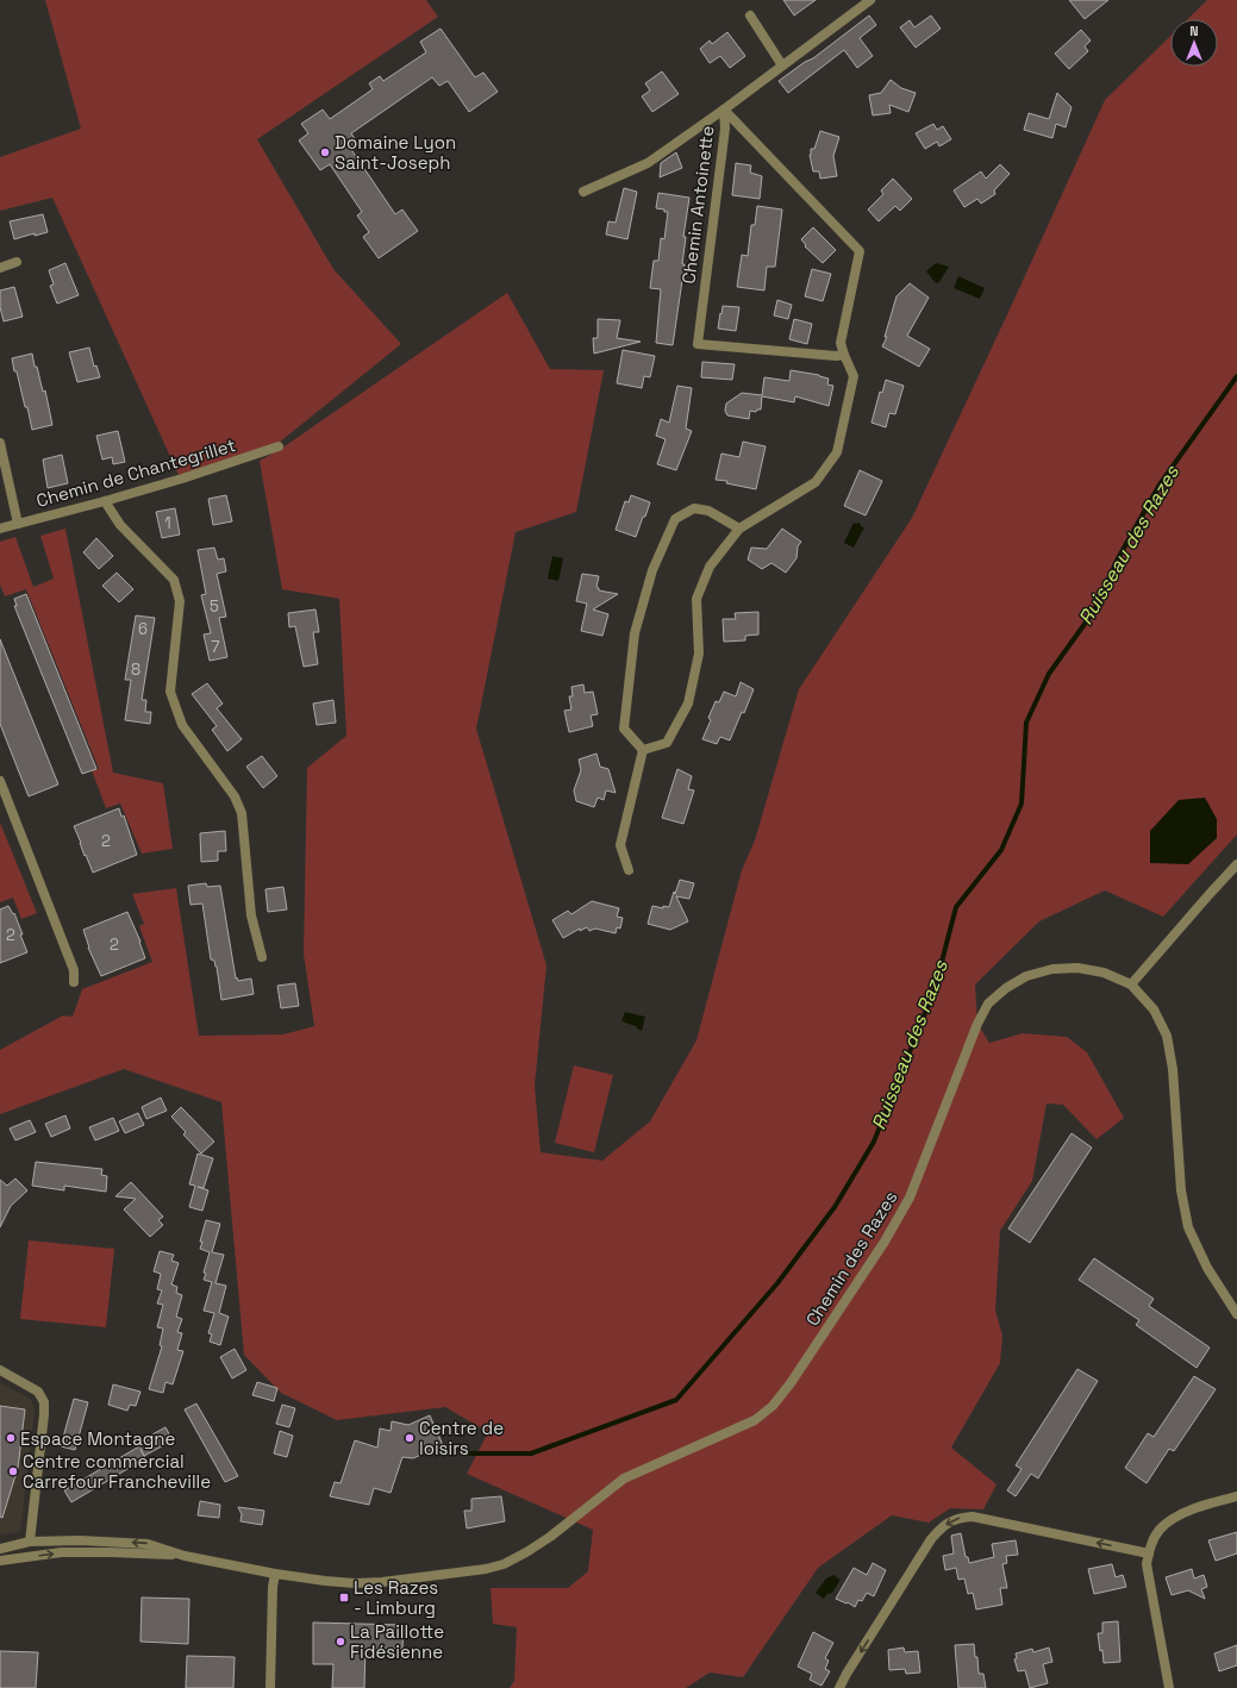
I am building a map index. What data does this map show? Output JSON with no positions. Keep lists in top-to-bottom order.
{
  "streets": {
    "street": ["Chemin Antoinette", "Chemin de Chantegrillet", "Chemin des Razes"]
  },
  "water": ["Ruisseau des Razes"],
  "places": {
    "other": [
      "Domaine Lyon Saint-Joseph",
      "Espace Montagne",
      "Centre de loisirs",
      "Centre commercial Carrefour Francheville",
      "La Paillotte Fidésienne"
    ],
    "transit": ["Les Razes - Limburg"]
  },
  "house_numbers": [
    "1",
    "5",
    "6",
    "7",
    "8",
    "2",
    "2",
    "2"
  ],
  "north": "top"
}
